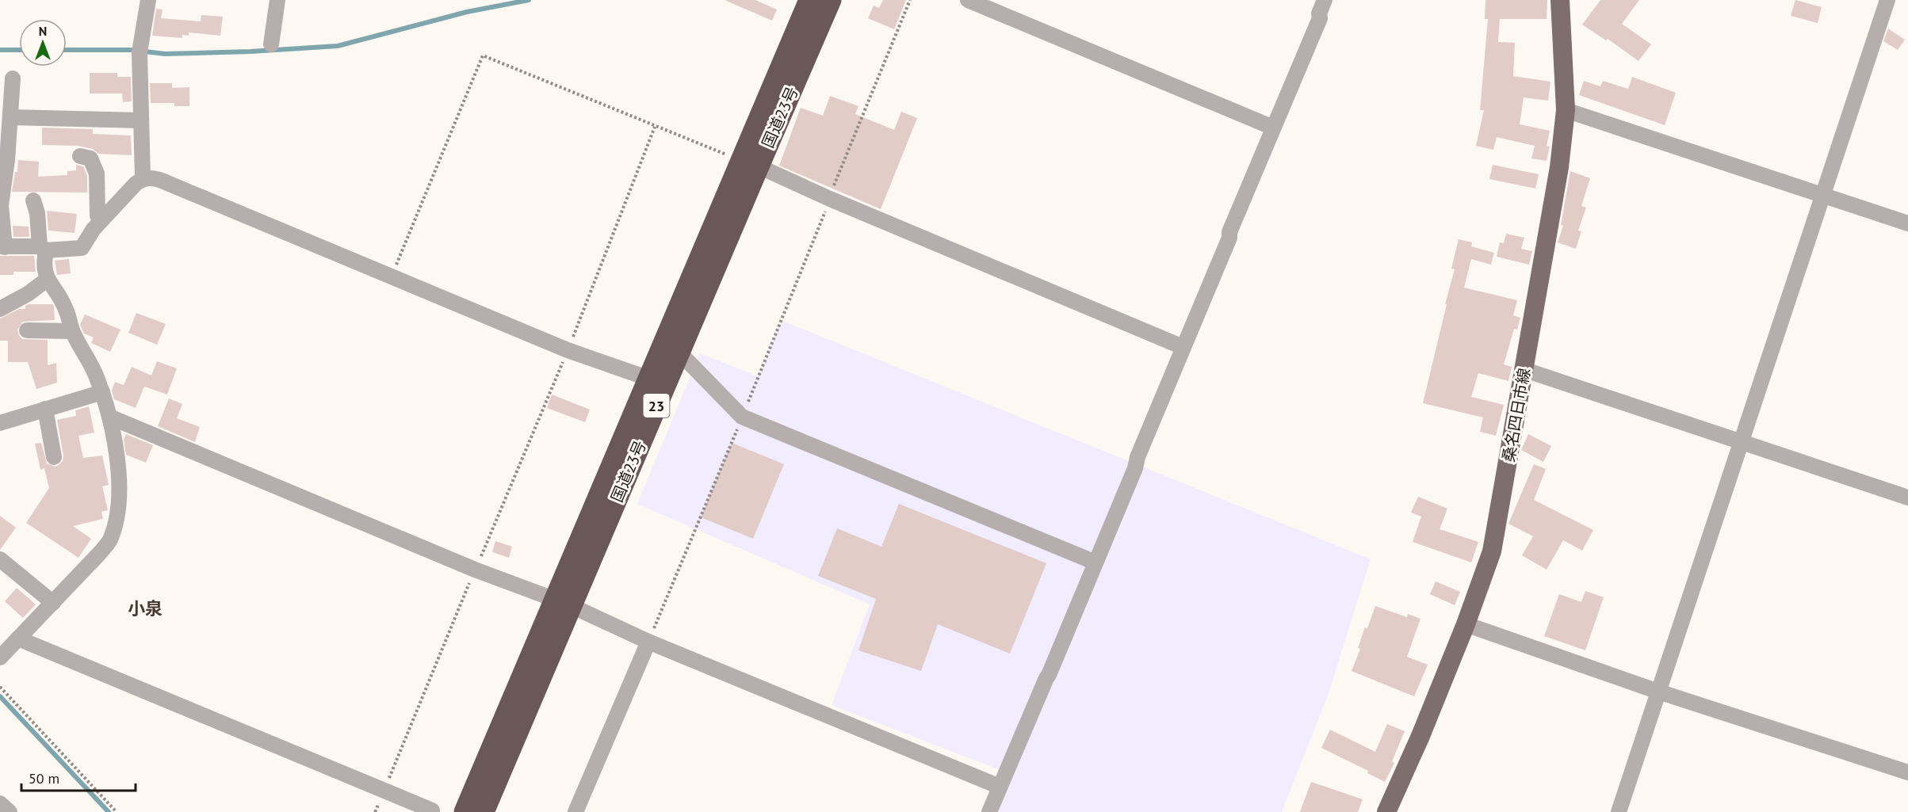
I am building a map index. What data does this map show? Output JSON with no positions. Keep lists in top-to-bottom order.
{
  "streets": {
    "highway": ["国道23号", "23"],
    "main road": ["桑名四日市線"]
  },
  "districts": ["小泉"],
  "scale_bar": "50 m",
  "north": "top"
}
